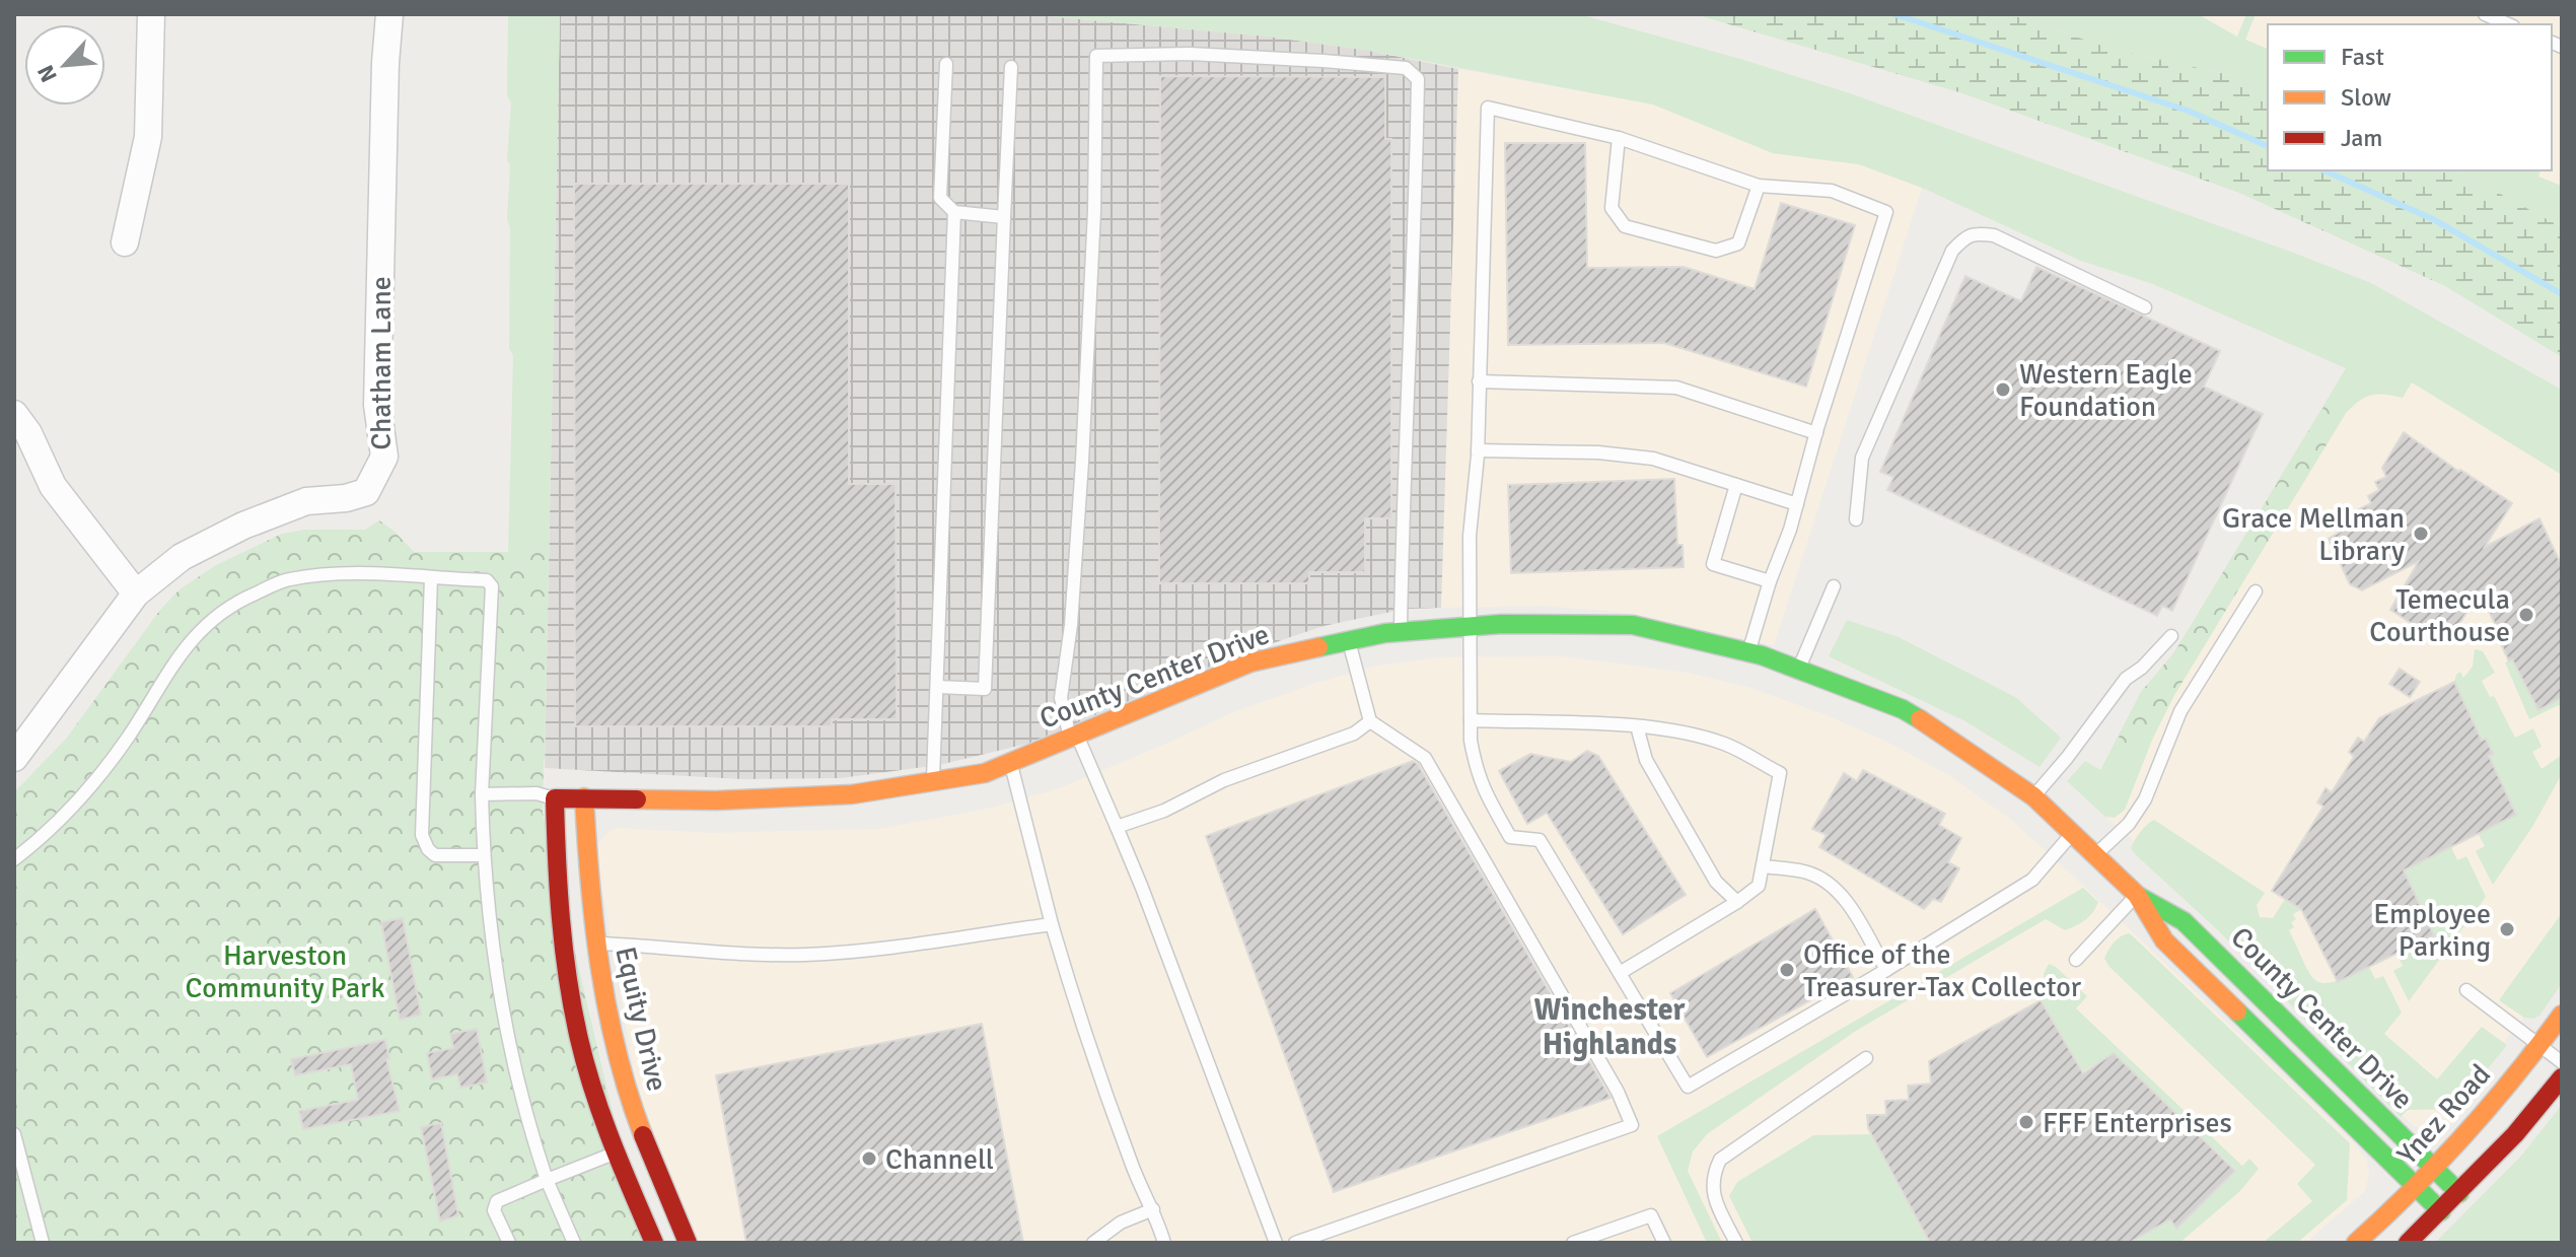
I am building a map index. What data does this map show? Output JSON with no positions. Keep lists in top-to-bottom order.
{
  "streets": {
    "street": [
      "Chatham Lane",
      "County Center Drive",
      "Equity Drive",
      "Ynez Road"
    ]
  },
  "crossings": [
    ["County Center Drive", "Equity Drive"],
    ["County Center Drive", "Ynez Road"]
  ],
  "districts": ["Winchester Highlands"],
  "parks": ["Harveston Community Park"],
  "places": [
    "Western Eagle Foundation",
    "Grace Mellman Library",
    "Temecula Courthouse",
    "Employee Parking",
    "Office of the Treasurer-Tax Collector",
    "FFF Enterprises",
    "Channell"
  ],
  "legend": ["Fast", "Slow", "Jam"],
  "north": "bottom left"
}
